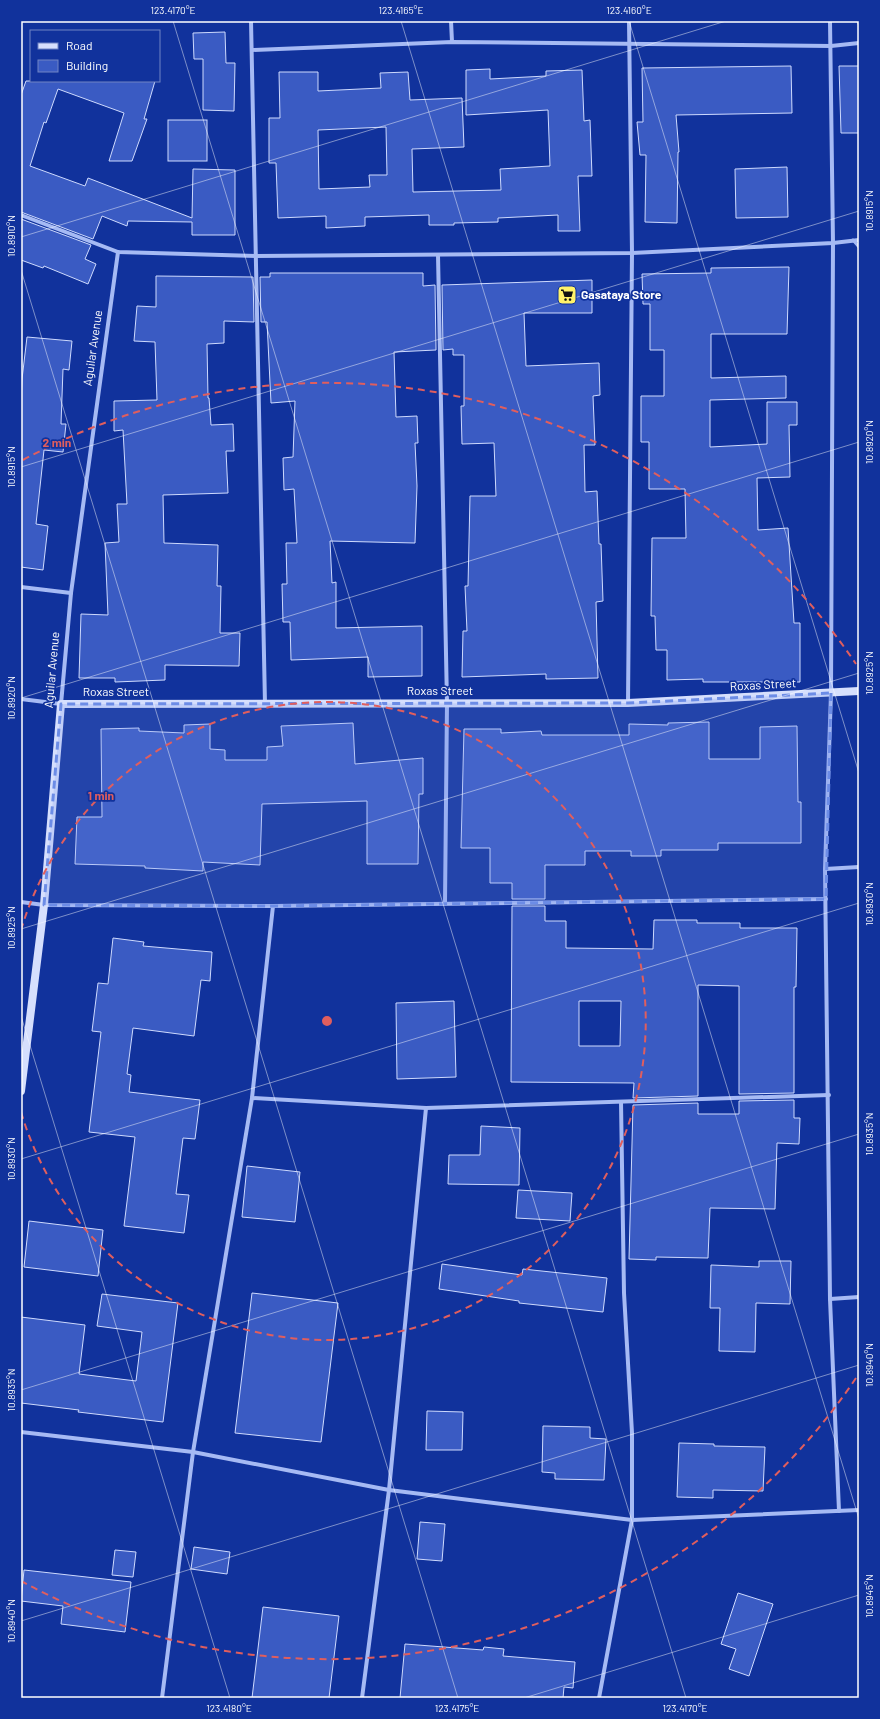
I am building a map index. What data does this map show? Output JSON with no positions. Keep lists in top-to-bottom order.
{
  "streets": {
    "street": ["Aguilar Avenue", "Roxas Street"]
  },
  "crossings": [
    ["Aguilar Avenue", "Roxas Street"]
  ],
  "places": {
    "supermarket": ["Gasataya Store"]
  },
  "legend": ["Road", "Building"],
  "coordinates": [
    "123.4170°E",
    "123.4165°E",
    "123.4160°E",
    "10.8915°N",
    "10.8910°N",
    "10.8920°N",
    "10.8925°N",
    "10.8930°N",
    "10.8935°N",
    "10.8940°N",
    "10.8945°N",
    "123.4180°E",
    "123.4175°E"
  ],
  "rings": ["2 min", "1 min"]
}
